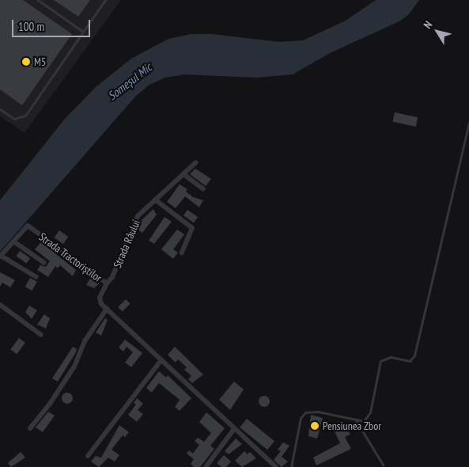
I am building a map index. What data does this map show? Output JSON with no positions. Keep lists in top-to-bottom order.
{
  "streets": {
    "street": ["Strada Râului", "Strada Tractoriștilor"]
  },
  "crossings": [
    ["Strada Râului", "Strada Tractoriștilor"]
  ],
  "water": ["Someșul Mic"],
  "places": ["M5", "Pensiunea Zbor"],
  "scale_bar": "100 m",
  "north": "top left"
}
